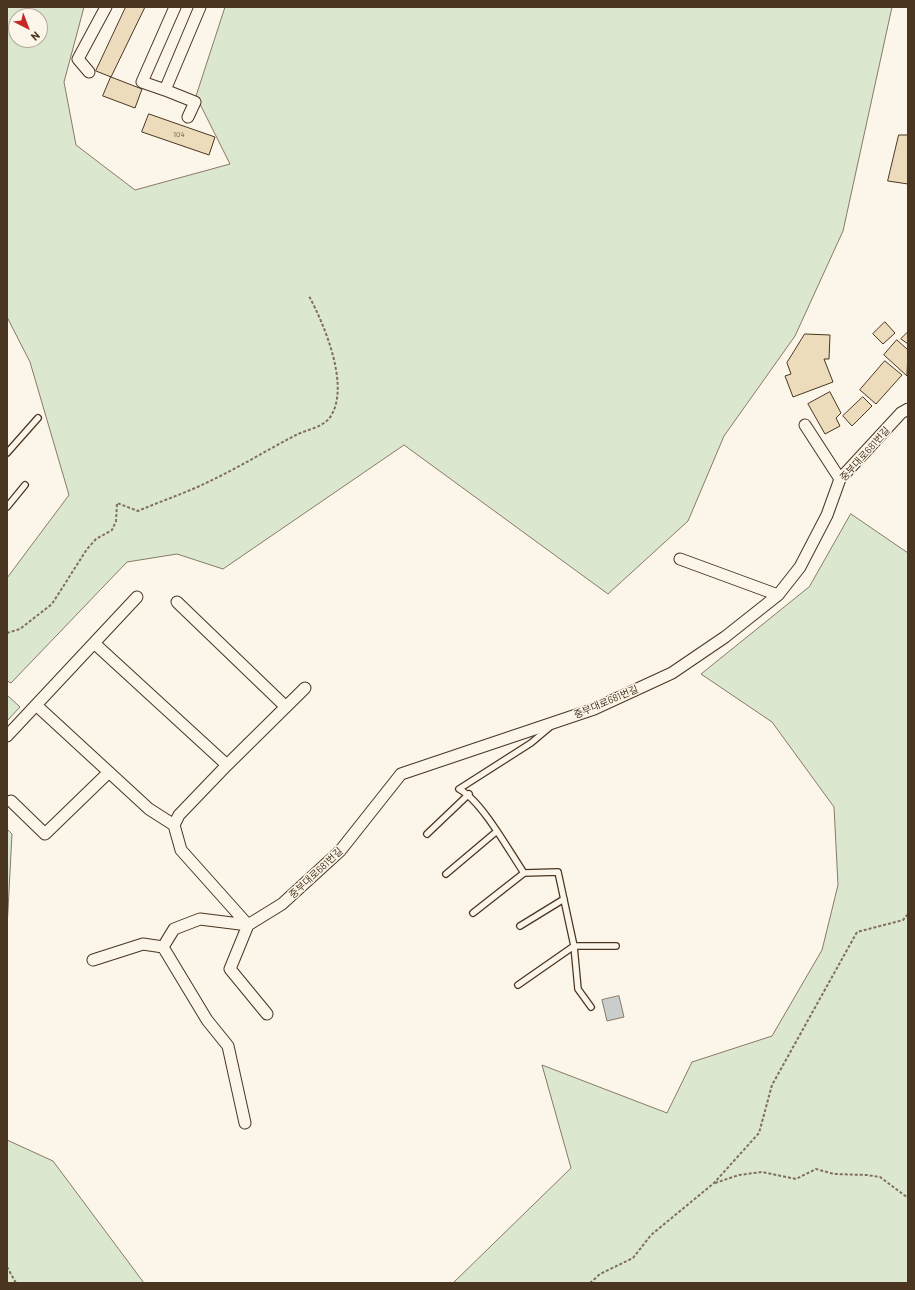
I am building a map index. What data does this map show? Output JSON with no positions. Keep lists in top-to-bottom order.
{
  "streets": {
    "street": ["중부대로681번길"]
  },
  "house_numbers": ["104"],
  "north": "bottom right"
}
